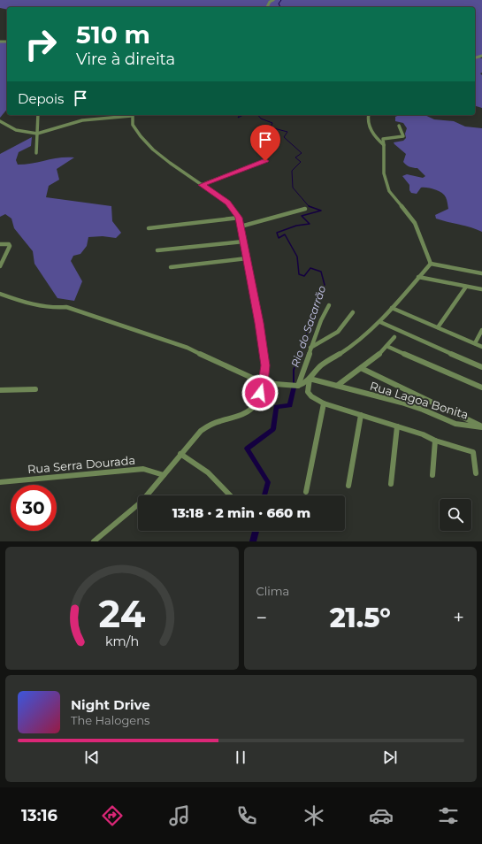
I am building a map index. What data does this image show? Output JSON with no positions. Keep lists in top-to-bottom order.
{
  "streets": {
    "street": ["Rua Lagoa Bonita", "Rua Serra Dourada"]
  },
  "water": ["Rio do Sacarrão"],
  "page": {
    "turn": ["510 m", "Vire à direita"],
    "then": "Depois",
    "limit": "30",
    "trip": "13:18 · 2 min · 660 m",
    "tile": "Clima",
    "heat": ["−", "21.5°", "+"],
    "song": ["Night Drive", "The Halogens"],
    "tabs": "13:16",
    "gauge": ["24", "km/h"]
  }
}
